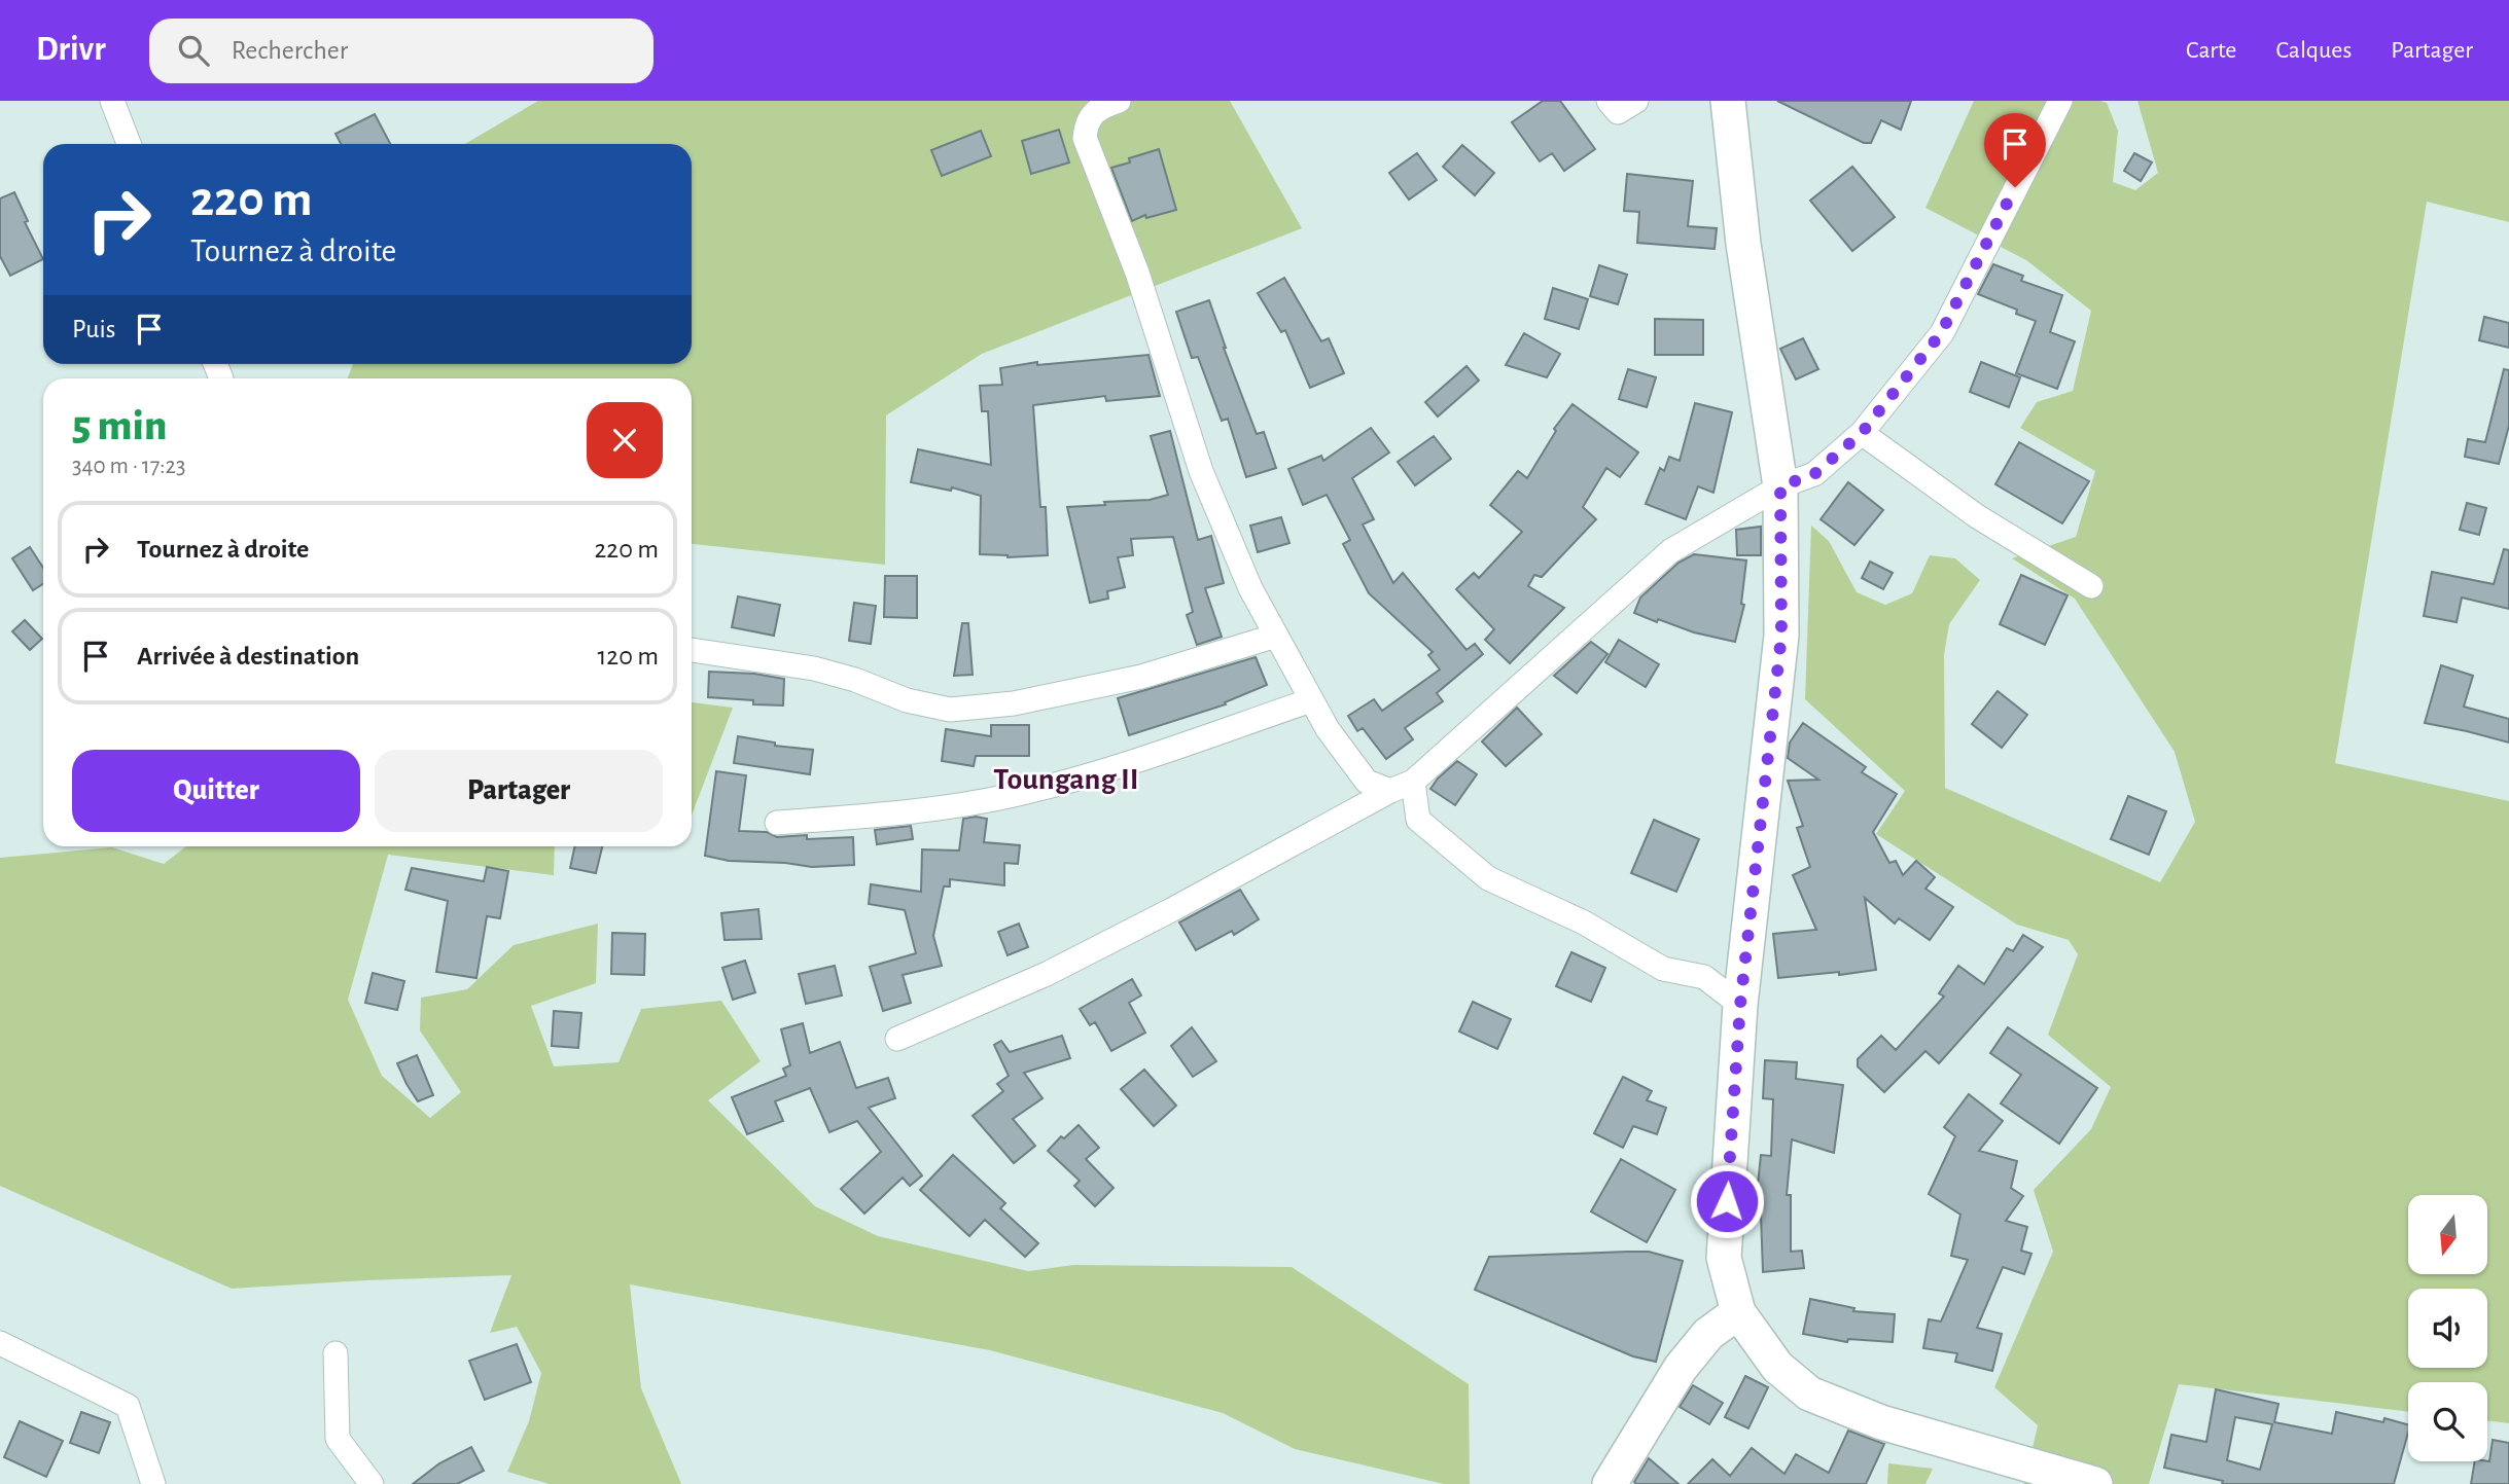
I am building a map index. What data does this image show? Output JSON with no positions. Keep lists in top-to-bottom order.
{
  "districts": ["Toungang II"],
  "north": "bottom",
  "page": {
    "header": "Drivr",
    "search": "Rechercher",
    "nav": ["Carte", "Calques", "Partager"],
    "turn": ["220 m", "Tournez à droite"],
    "then": "Puis",
    "heading": ["5 min", "340 m · 17:23"],
    "list": [
      {
        "name": "Tournez à droite",
        "value": "220 m"
      },
      {
        "name": "Arrivée à destination",
        "value": "120 m"
      }
    ],
    "buttons": ["Quitter", "Partager"]
  }
}
